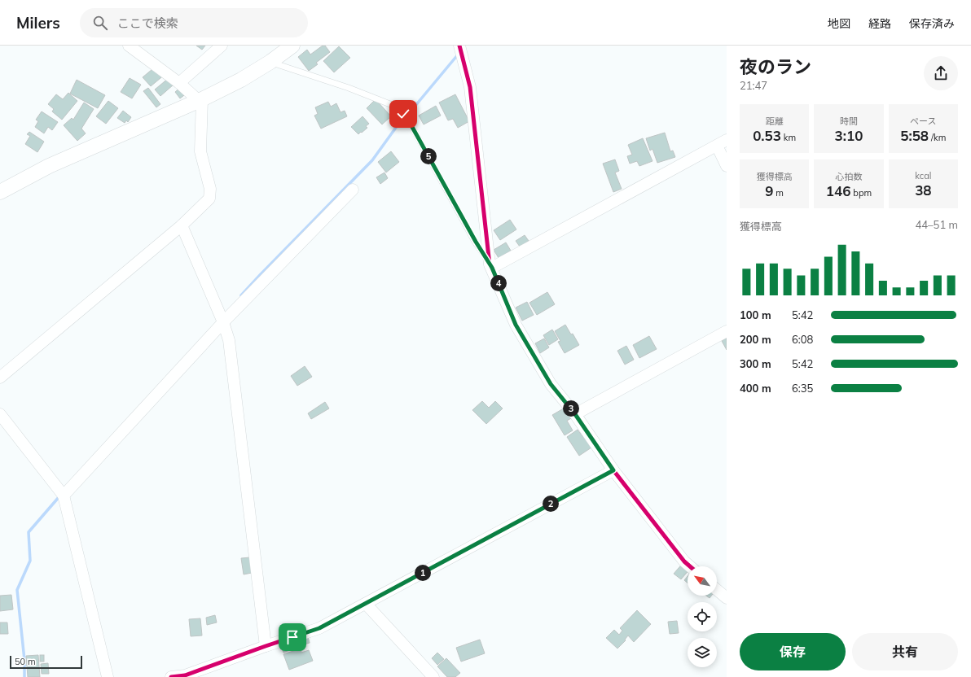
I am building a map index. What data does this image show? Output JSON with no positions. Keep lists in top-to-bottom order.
{
  "scale_bar": "50 m",
  "north": "top left",
  "page": {
    "header": "Milers",
    "search": "ここで検索",
    "nav": ["地図", "経路", "保存済み"],
    "heading": ["夜のラン", "21:47"],
    "stats": [
      ["距離", "0.53 km"],
      ["時間", "3:10"],
      ["ペース", "5:58 /km"],
      ["獲得標高", "9 m"],
      ["心拍数", "146 bpm"],
      ["kcal", "38"]
    ],
    "pins": [
      "5",
      "4",
      "3",
      "2",
      "1"
    ],
    "chart": ["獲得標高", "44–51 m"],
    "list": [
      {
        "name": "100 m",
        "note": "5:42"
      },
      {
        "name": "200 m",
        "note": "6:08"
      },
      {
        "name": "300 m",
        "note": "5:42"
      },
      {
        "name": "400 m",
        "note": "6:35"
      }
    ],
    "buttons": ["保存", "共有"],
    "scale": "50 m"
  }
}
